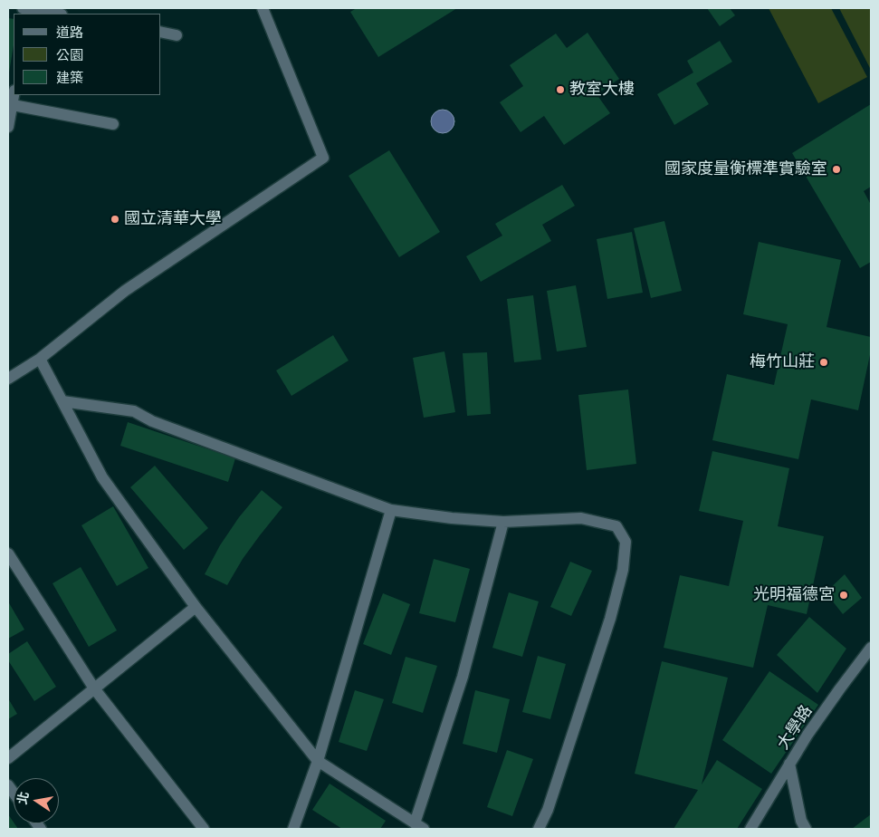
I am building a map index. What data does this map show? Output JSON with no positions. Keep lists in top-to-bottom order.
{
  "streets": {
    "street": ["大學路"]
  },
  "places": [
    "教室大樓",
    "國家度量衡標準實驗室",
    "國立清華大學",
    "梅竹山莊",
    "光明福德宮"
  ],
  "legend": ["道路", "公園", "建築"],
  "north": "left"
}
